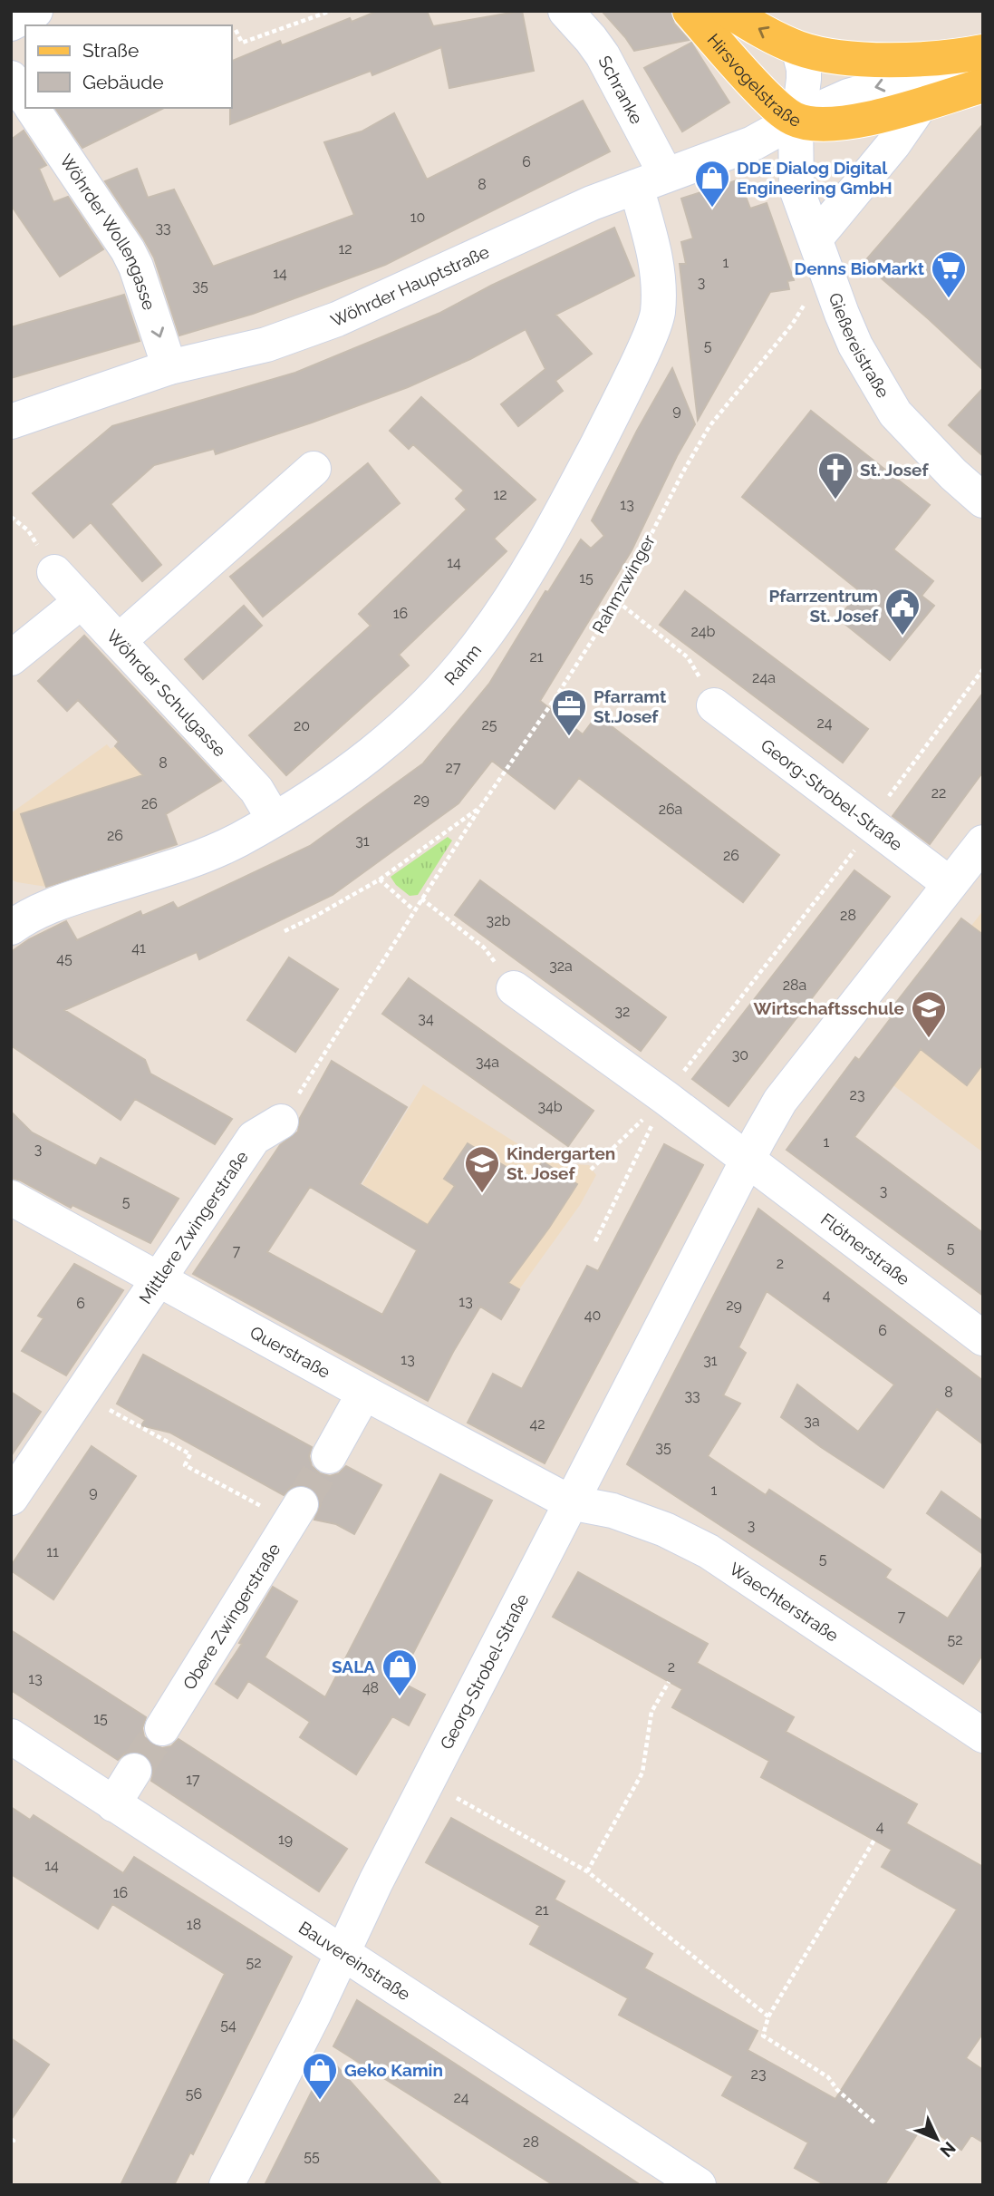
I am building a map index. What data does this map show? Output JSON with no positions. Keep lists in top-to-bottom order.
{
  "streets": {
    "main road": ["Hirsvogelstraße"],
    "street": [
      "Schranke",
      "Wöhrder Wollengasse",
      "Wöhrder Hauptstraße",
      "Gießereistraße",
      "Rahm",
      "Wöhrder Schulgasse",
      "Georg-Strobel-Straße",
      "Mittlere Zwingerstraße",
      "Flötnerstraße",
      "Querstraße",
      "Waechterstraße",
      "Obere Zwingerstraße",
      "Bauvereinstraße"
    ],
    "path": ["Rahmzwinger"]
  },
  "crossings": [
    ["Hirsvogelstraße", "Wöhrder Hauptstraße"],
    ["Hirsvogelstraße", "Gießereistraße"],
    ["Schranke", "Wöhrder Hauptstraße"],
    ["Schranke", "Rahm"],
    ["Wöhrder Wollengasse", "Wöhrder Hauptstraße"],
    ["Wöhrder Hauptstraße", "Gießereistraße"],
    ["Wöhrder Hauptstraße", "Rahm"],
    ["Gießereistraße", "Rahmzwinger"],
    ["Rahm", "Wöhrder Schulgasse"],
    ["Georg-Strobel-Straße", "Flötnerstraße"],
    ["Georg-Strobel-Straße", "Querstraße"],
    ["Georg-Strobel-Straße", "Waechterstraße"],
    ["Georg-Strobel-Straße", "Bauvereinstraße"],
    ["Mittlere Zwingerstraße", "Querstraße"],
    ["Querstraße", "Waechterstraße"]
  ],
  "one_way": ["Wöhrder Wollengasse"],
  "places": {
    "shop": ["DDE Dialog Digital Engineering GmbH", "SALA", "Geko Kamin"],
    "supermarket": ["Denns BioMarkt"],
    "church": ["St. Josef"],
    "public building": ["Pfarrzentrum St. Josef"],
    "office": ["Pfarramt St.Josef"],
    "school or university": ["Wirtschaftsschule", "Kindergarten St. Josef"]
  },
  "house_numbers": [
    "6",
    "8",
    "10",
    "33",
    "12",
    "1",
    "14",
    "3",
    "35",
    "5",
    "9",
    "12",
    "13",
    "14",
    "15",
    "16",
    "24b",
    "21",
    "24a",
    "24",
    "25",
    "20",
    "8",
    "27",
    "22",
    "29",
    "26",
    "26a",
    "26",
    "31",
    "26",
    "28",
    "32b",
    "41",
    "45",
    "32a",
    "28a",
    "32",
    "34",
    "30",
    "34a",
    "23",
    "34b",
    "1",
    "3",
    "3",
    "5",
    "5",
    "7",
    "2",
    "4",
    "13",
    "6",
    "29",
    "40",
    "6",
    "13",
    "31",
    "8",
    "33",
    "3a",
    "42",
    "35",
    "1",
    "9",
    "3",
    "11",
    "5",
    "7",
    "52",
    "2",
    "13",
    "48",
    "15",
    "17",
    "4",
    "19",
    "14",
    "16",
    "21",
    "18",
    "52",
    "54",
    "23",
    "56",
    "24",
    "28",
    "55"
  ],
  "legend": ["Straße", "Gebäude"],
  "north": "bottom right"
}
